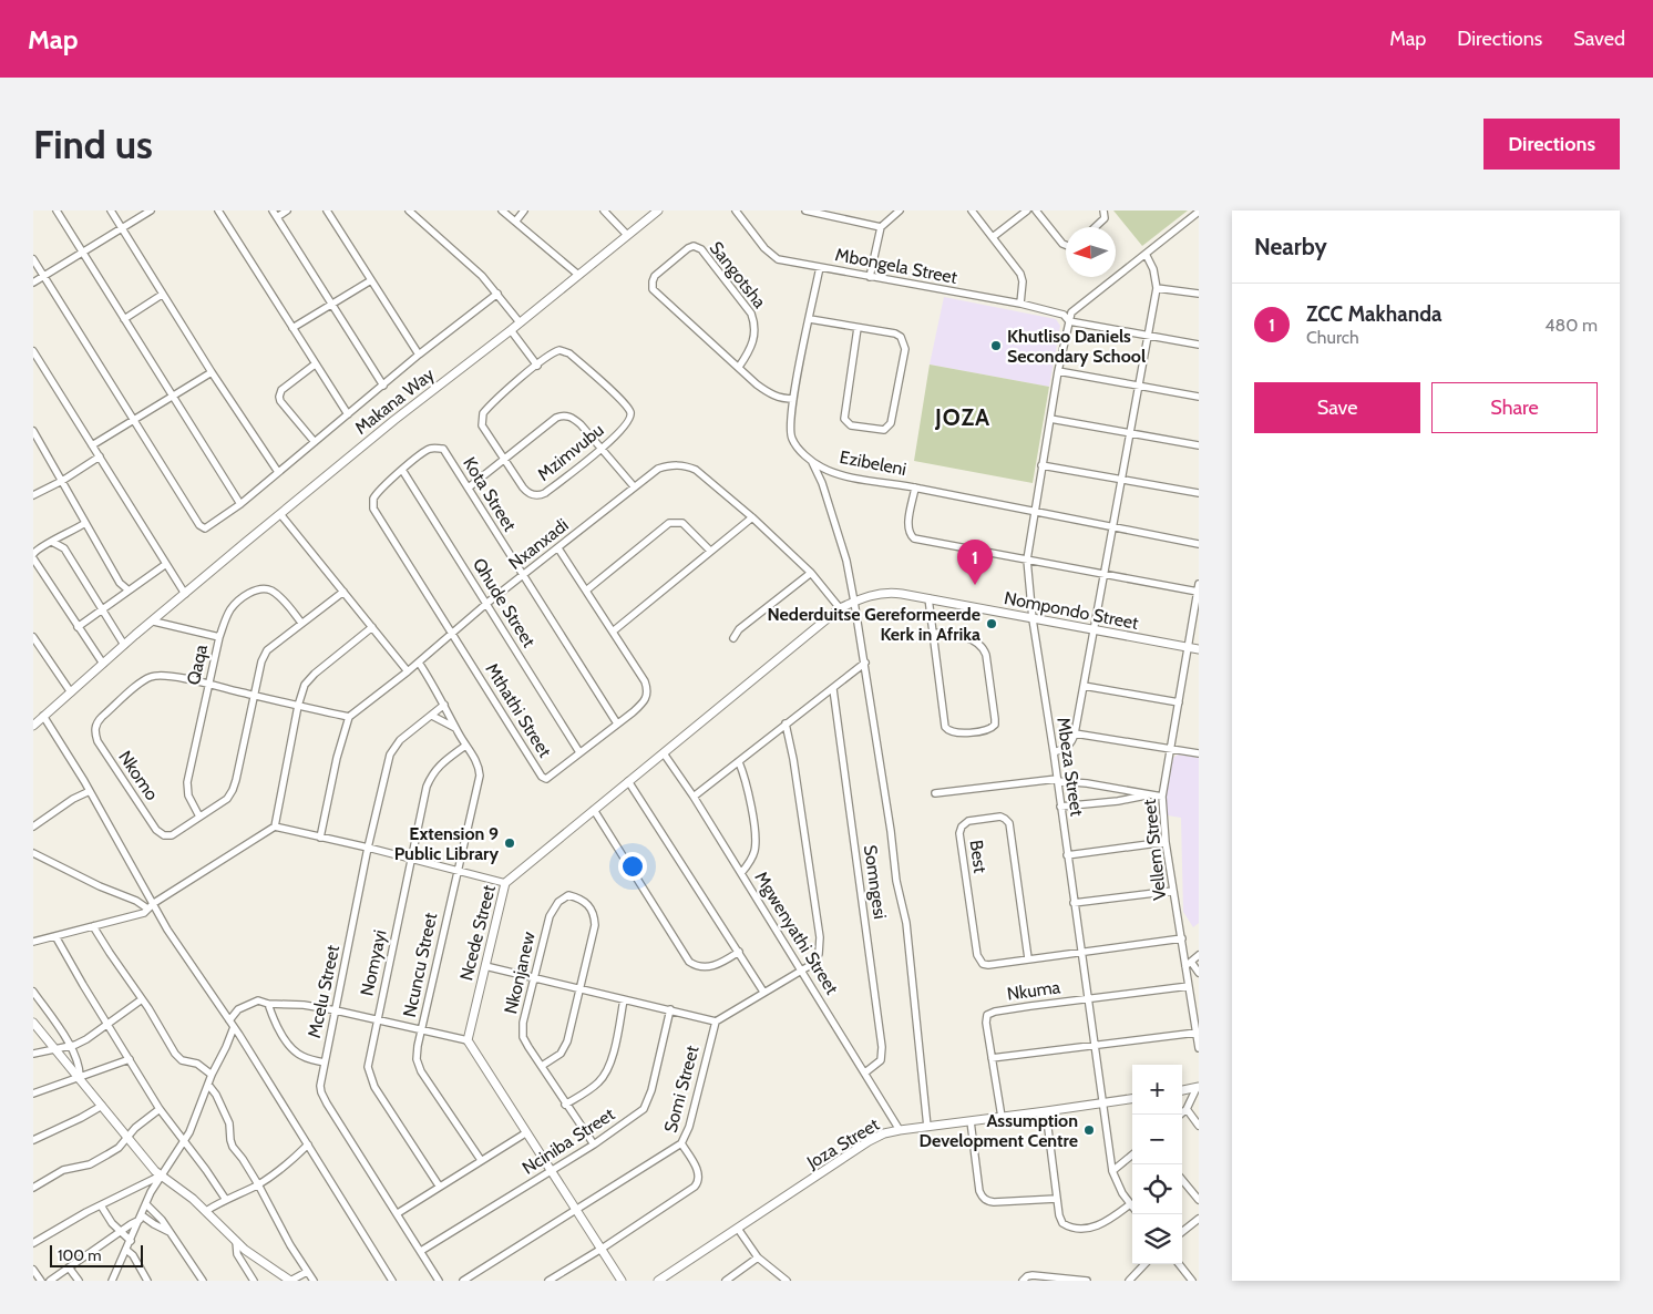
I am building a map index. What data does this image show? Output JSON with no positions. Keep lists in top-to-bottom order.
{
  "streets": {
    "street": [
      "Mbongela Street",
      "Sangotsha",
      "Makana Way",
      "Mzimvubu",
      "Ezibeleni",
      "Kota Street",
      "Nxanxadi",
      "Qhude Street",
      "Nompondo Street",
      "Qaqa",
      "Mthathi Street",
      "Mbeza Street",
      "Nkomo",
      "Vellem Street",
      "Best",
      "Somngesi",
      "Ncede Street",
      "Mgwenyathi Street",
      "Nomyayi",
      "Ncuncu Street",
      "Nkonjanew",
      "Nkuma",
      "Mcelu Street",
      "Somi Street",
      "Nciniba Street",
      "Joza Street"
    ]
  },
  "crossings": [
    ["Mbongela Street", "Ezibeleni"],
    ["Mbongela Street", "Mbeza Street"],
    ["Sangotsha", "Ezibeleni"],
    ["Ezibeleni", "Mbeza Street"],
    ["Kota Street", "Nxanxadi"],
    ["Kota Street", "Qhude Street"],
    ["Kota Street", "Mthathi Street"],
    ["Nxanxadi", "Qhude Street"],
    ["Nxanxadi", "Mthathi Street"],
    ["Nxanxadi", "Nkomo"],
    ["Nxanxadi", "Ncede Street"],
    ["Qhude Street", "Mthathi Street"],
    ["Nompondo Street", "Mbeza Street"],
    ["Nompondo Street", "Vellem Street"],
    ["Nompondo Street", "Ncede Street"],
    ["Qaqa", "Nkomo"],
    ["Mbeza Street", "Best"],
    ["Mbeza Street", "Nkuma"],
    ["Mbeza Street", "Joza Street"],
    ["Vellem Street", "Best"],
    ["Vellem Street", "Nkuma"],
    ["Somngesi", "Mgwenyathi Street"],
    ["Ncede Street", "Mgwenyathi Street"],
    ["Mgwenyathi Street", "Joza Street"],
    ["Nomyayi", "Ncuncu Street"],
    ["Nkonjanew", "Nciniba Street"],
    ["Nkuma", "Joza Street"],
    ["Mcelu Street", "Nciniba Street"]
  ],
  "districts": ["JOZA"],
  "places": [
    "Khutliso Daniels Secondary School",
    "Nederduitse Gereformeerde Kerk in Afrika",
    "Extension 9 Public Library",
    "Assumption Development Centre"
  ],
  "scale_bar": "100 m",
  "north": "left",
  "page": {
    "header": "Map",
    "nav": ["Map", "Directions", "Saved"],
    "buttons": [
      "Directions",
      ["Save", "Share"]
    ],
    "title": "Find us",
    "heading": "Nearby",
    "list": [
      {
        "mark": "1",
        "name": "ZCC Makhanda",
        "note": "Church",
        "value": "480 m"
      }
    ],
    "pins": "1",
    "map_buttons": ["+", "−"],
    "scale": "100 m"
  }
}
